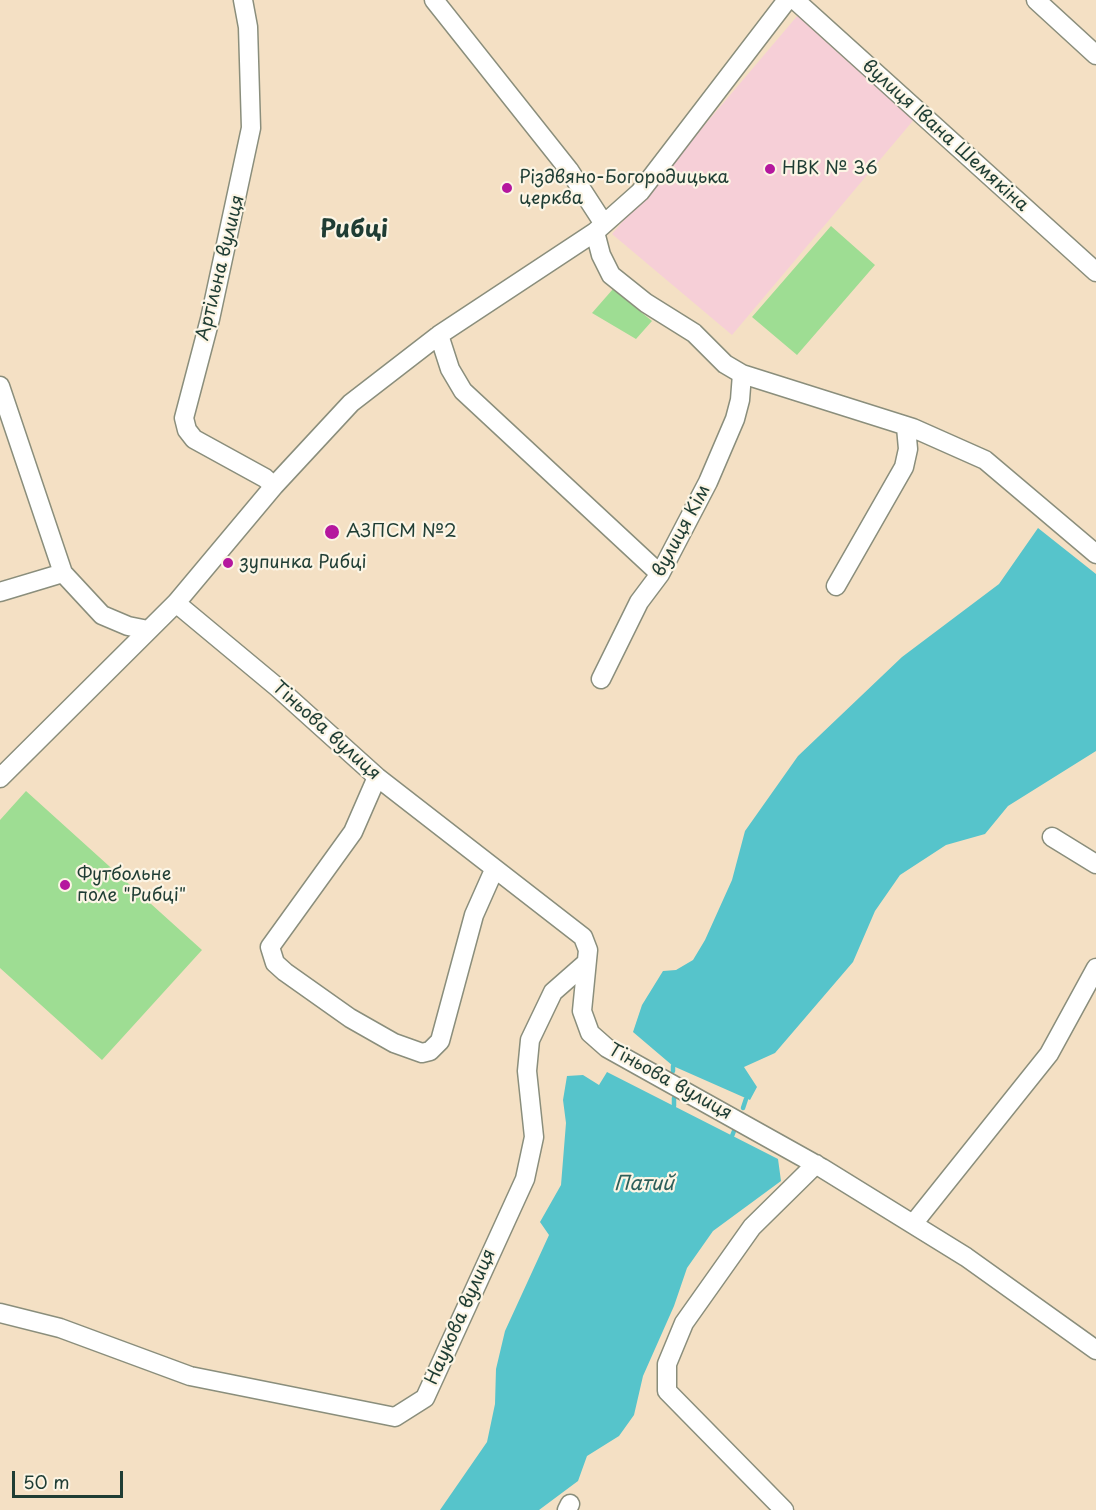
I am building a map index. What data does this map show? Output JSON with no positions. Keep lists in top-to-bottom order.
{
  "streets": {
    "street": [
      "вулиця Івана Шемякіна",
      "Артільна вулиця",
      "вулиця Кім",
      "Тіньова вулиця",
      "Наукова вулиця"
    ]
  },
  "crossings": [
    ["Тіньова вулиця", "Наукова вулиця"]
  ],
  "districts": ["Рибці"],
  "water": ["Патий"],
  "places": [
    "НВК № 36",
    "Різдвяно-Богородицька церква",
    "АЗПСМ №2",
    "зупинка Рибці",
    "Футбольне поле \"Рибці\""
  ],
  "scale_bar": "50 m"
}
